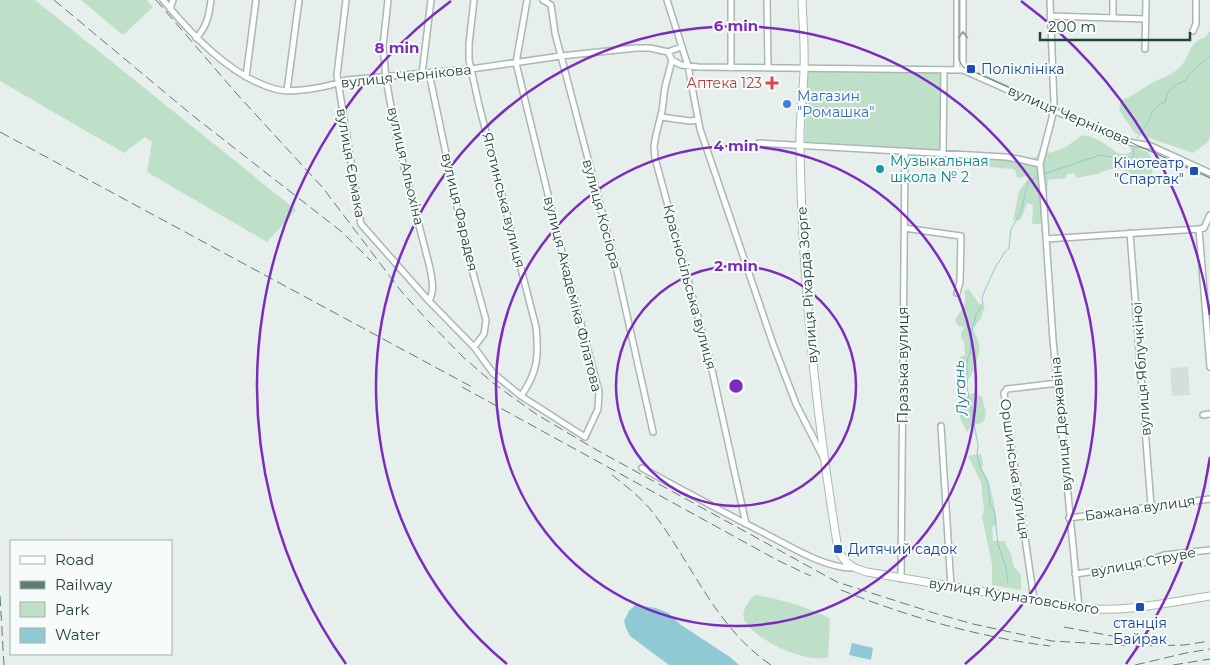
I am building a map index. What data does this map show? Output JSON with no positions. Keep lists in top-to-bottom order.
{
  "streets": {
    "street": [
      "вулиця Чернікова",
      "вулиця Єрмака",
      "вулиця Альохіна",
      "Яготинська вулиця",
      "вулиця Фарадея",
      "вулиця Косіора",
      "вулиця Ріхарда Зорге",
      "Красносільська вулиця",
      "вулиця Академіка Філатова",
      "Празька вулиця",
      "вулиця Яблучкіної",
      "вулиця Державіна",
      "Оршинська вулиця",
      "Бажана вулиця",
      "вулиця Струве",
      "вулиця Курнатовського"
    ]
  },
  "crossings": [
    ["вулиця Чернікова", "вулиця Єрмака"],
    ["вулиця Чернікова", "вулиця Альохіна"],
    ["вулиця Чернікова", "Яготинська вулиця"],
    ["вулиця Чернікова", "вулиця Фарадея"],
    ["вулиця Чернікова", "вулиця Косіора"],
    ["вулиця Чернікова", "вулиця Ріхарда Зорге"],
    ["вулиця Чернікова", "Красносільська вулиця"],
    ["вулиця Чернікова", "вулиця Академіка Філатова"],
    ["вулиця Чернікова", "вулиця Державіна"],
    ["вулиця Єрмака", "вулиця Альохіна"],
    ["вулиця Єрмака", "вулиця Академіка Філатова"],
    ["вулиця Альохіна", "вулиця Академіка Філатова"],
    ["Яготинська вулиця", "вулиця Академіка Філатова"],
    ["вулиця Фарадея", "вулиця Академіка Філатова"],
    ["вулиця Ріхарда Зорге", "вулиця Курнатовського"],
    ["Празька вулиця", "вулиця Курнатовського"],
    ["вулиця Яблучкіної", "Бажана вулиця"],
    ["вулиця Державіна", "Оршинська вулиця"],
    ["вулиця Державіна", "Бажана вулиця"],
    ["вулиця Державіна", "вулиця Струве"],
    ["вулиця Державіна", "вулиця Курнатовського"],
    ["Оршинська вулиця", "вулиця Курнатовського"]
  ],
  "water": ["Лугань"],
  "places": {
    "transit": [
      "Поліклініка",
      "Кінотеатр \"Спартак\"",
      "Дитячий садок",
      "станція Байрак"
    ],
    "health": ["Аптека 123"],
    "other": ["Магазин \"Ромашка\"", "Музыкальная школа № 2"]
  },
  "legend": [
    "Road",
    "Railway",
    "Park",
    "Water"
  ],
  "scale_bar": "200 m",
  "rings": [
    "6 min",
    "8 min",
    "4 min",
    "2 min"
  ]
}
